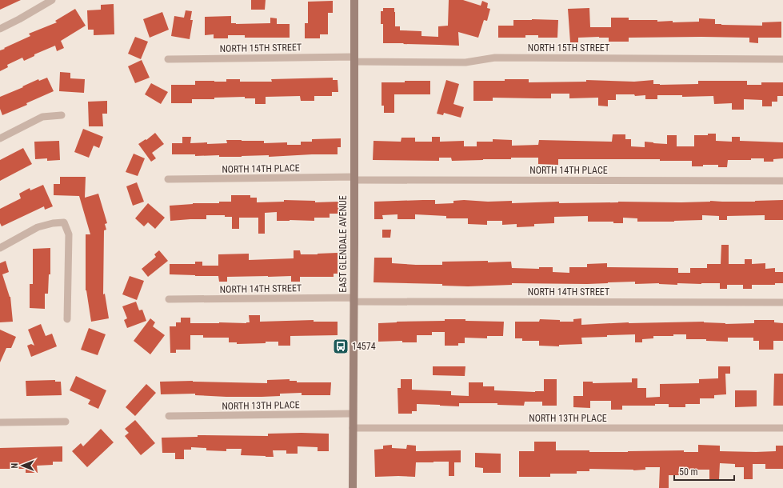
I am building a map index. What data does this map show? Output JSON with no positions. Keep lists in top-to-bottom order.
{
  "streets": {
    "main road": ["EAST GLENDALE AVENUE"],
    "street": [
      "NORTH 15TH STREET",
      "NORTH 14TH PLACE",
      "NORTH 14TH STREET",
      "NORTH 13TH PLACE"
    ]
  },
  "crossings": [
    ["NORTH 15TH STREET", "EAST GLENDALE AVENUE"],
    ["NORTH 14TH PLACE", "EAST GLENDALE AVENUE"],
    ["EAST GLENDALE AVENUE", "NORTH 14TH STREET"],
    ["EAST GLENDALE AVENUE", "NORTH 13TH PLACE"]
  ],
  "places": {
    "bus stop": ["14574"]
  },
  "scale_bar": "50 m",
  "north": "left"
}
